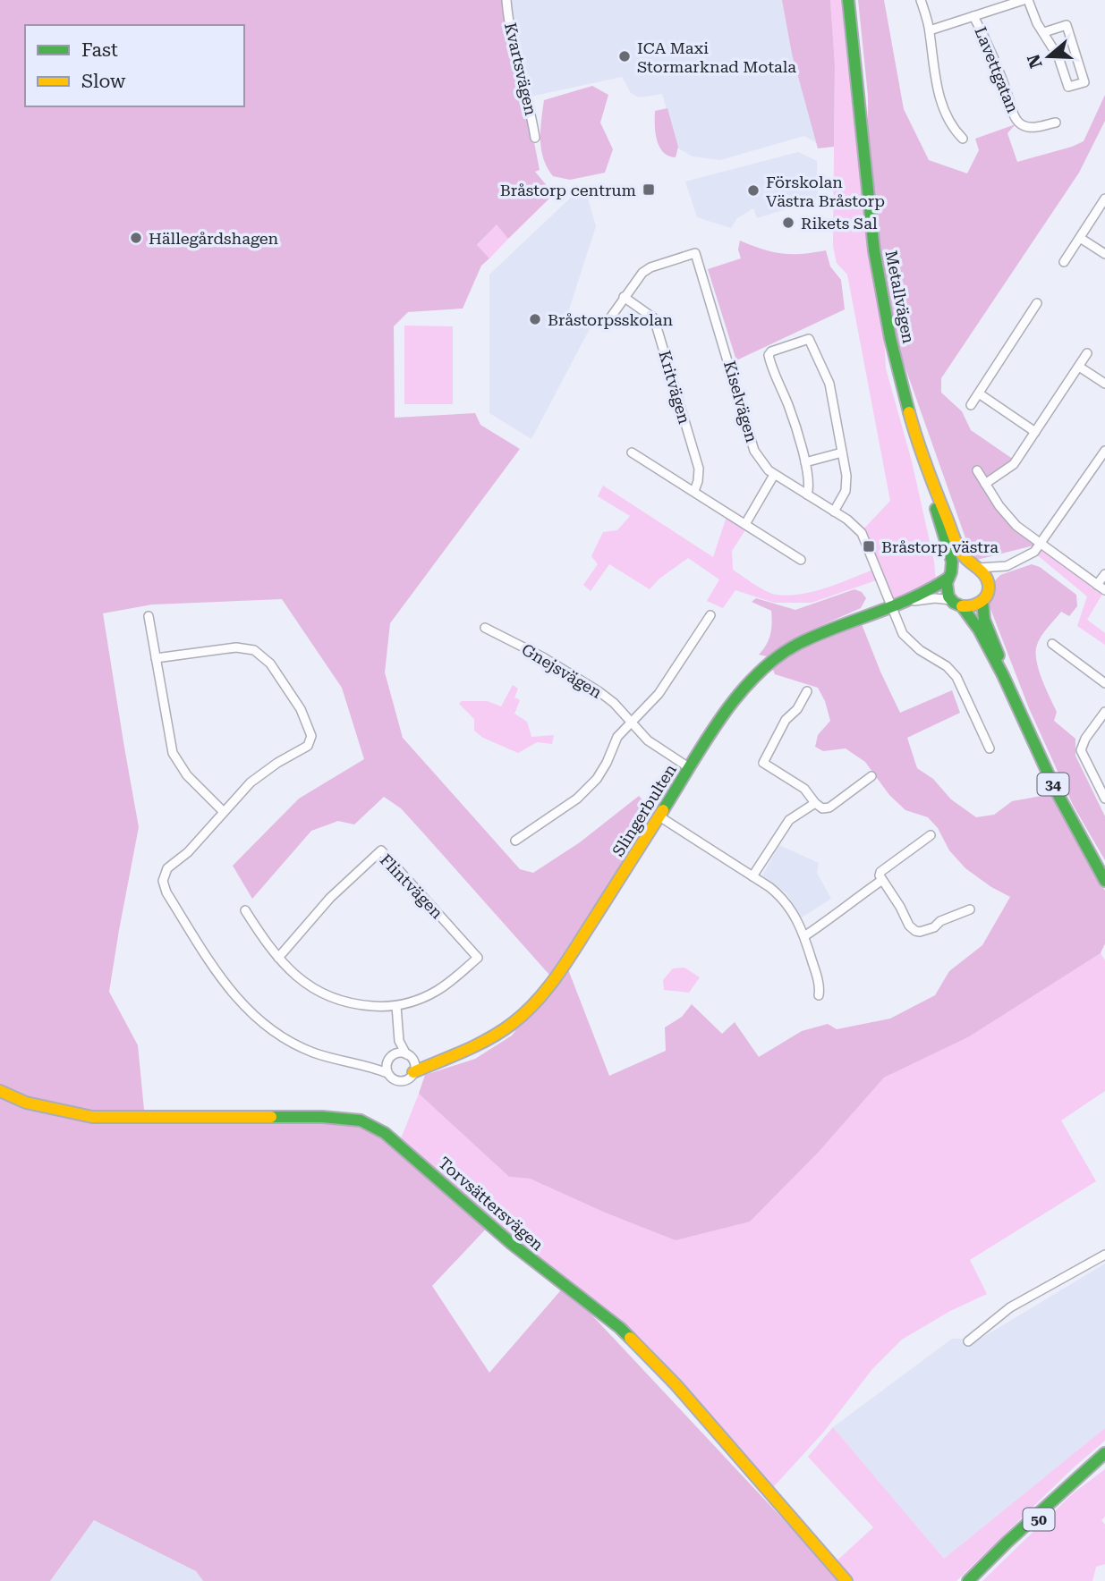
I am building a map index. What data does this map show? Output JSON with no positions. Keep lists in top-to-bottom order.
{
  "streets": {
    "main road": [
      "Metallvägen",
      "34",
      "Slingerbulten",
      "Torvsättersvägen",
      "50"
    ],
    "street": [
      "Kvartsvägen",
      "Lavettgatan",
      "Kritvägen",
      "Kiselvägen",
      "Gnejsvägen",
      "Flintvägen"
    ]
  },
  "crossings": [
    ["Metallvägen", "34"],
    ["Metallvägen", "Slingerbulten"],
    ["Kritvägen", "Kiselvägen"],
    ["Kiselvägen", "Slingerbulten"],
    ["Gnejsvägen", "Slingerbulten"],
    ["34", "Slingerbulten"]
  ],
  "places": {
    "other": [
      "ICA Maxi Stormarknad Motala",
      "Förskolan Västra Bråstorp",
      "Rikets Sal",
      "Hällegårdshagen",
      "Bråstorpsskolan"
    ],
    "transit": ["Bråstorp centrum", "Bråstorp västra"]
  },
  "legend": ["Fast", "Slow"],
  "north": "left"
}
